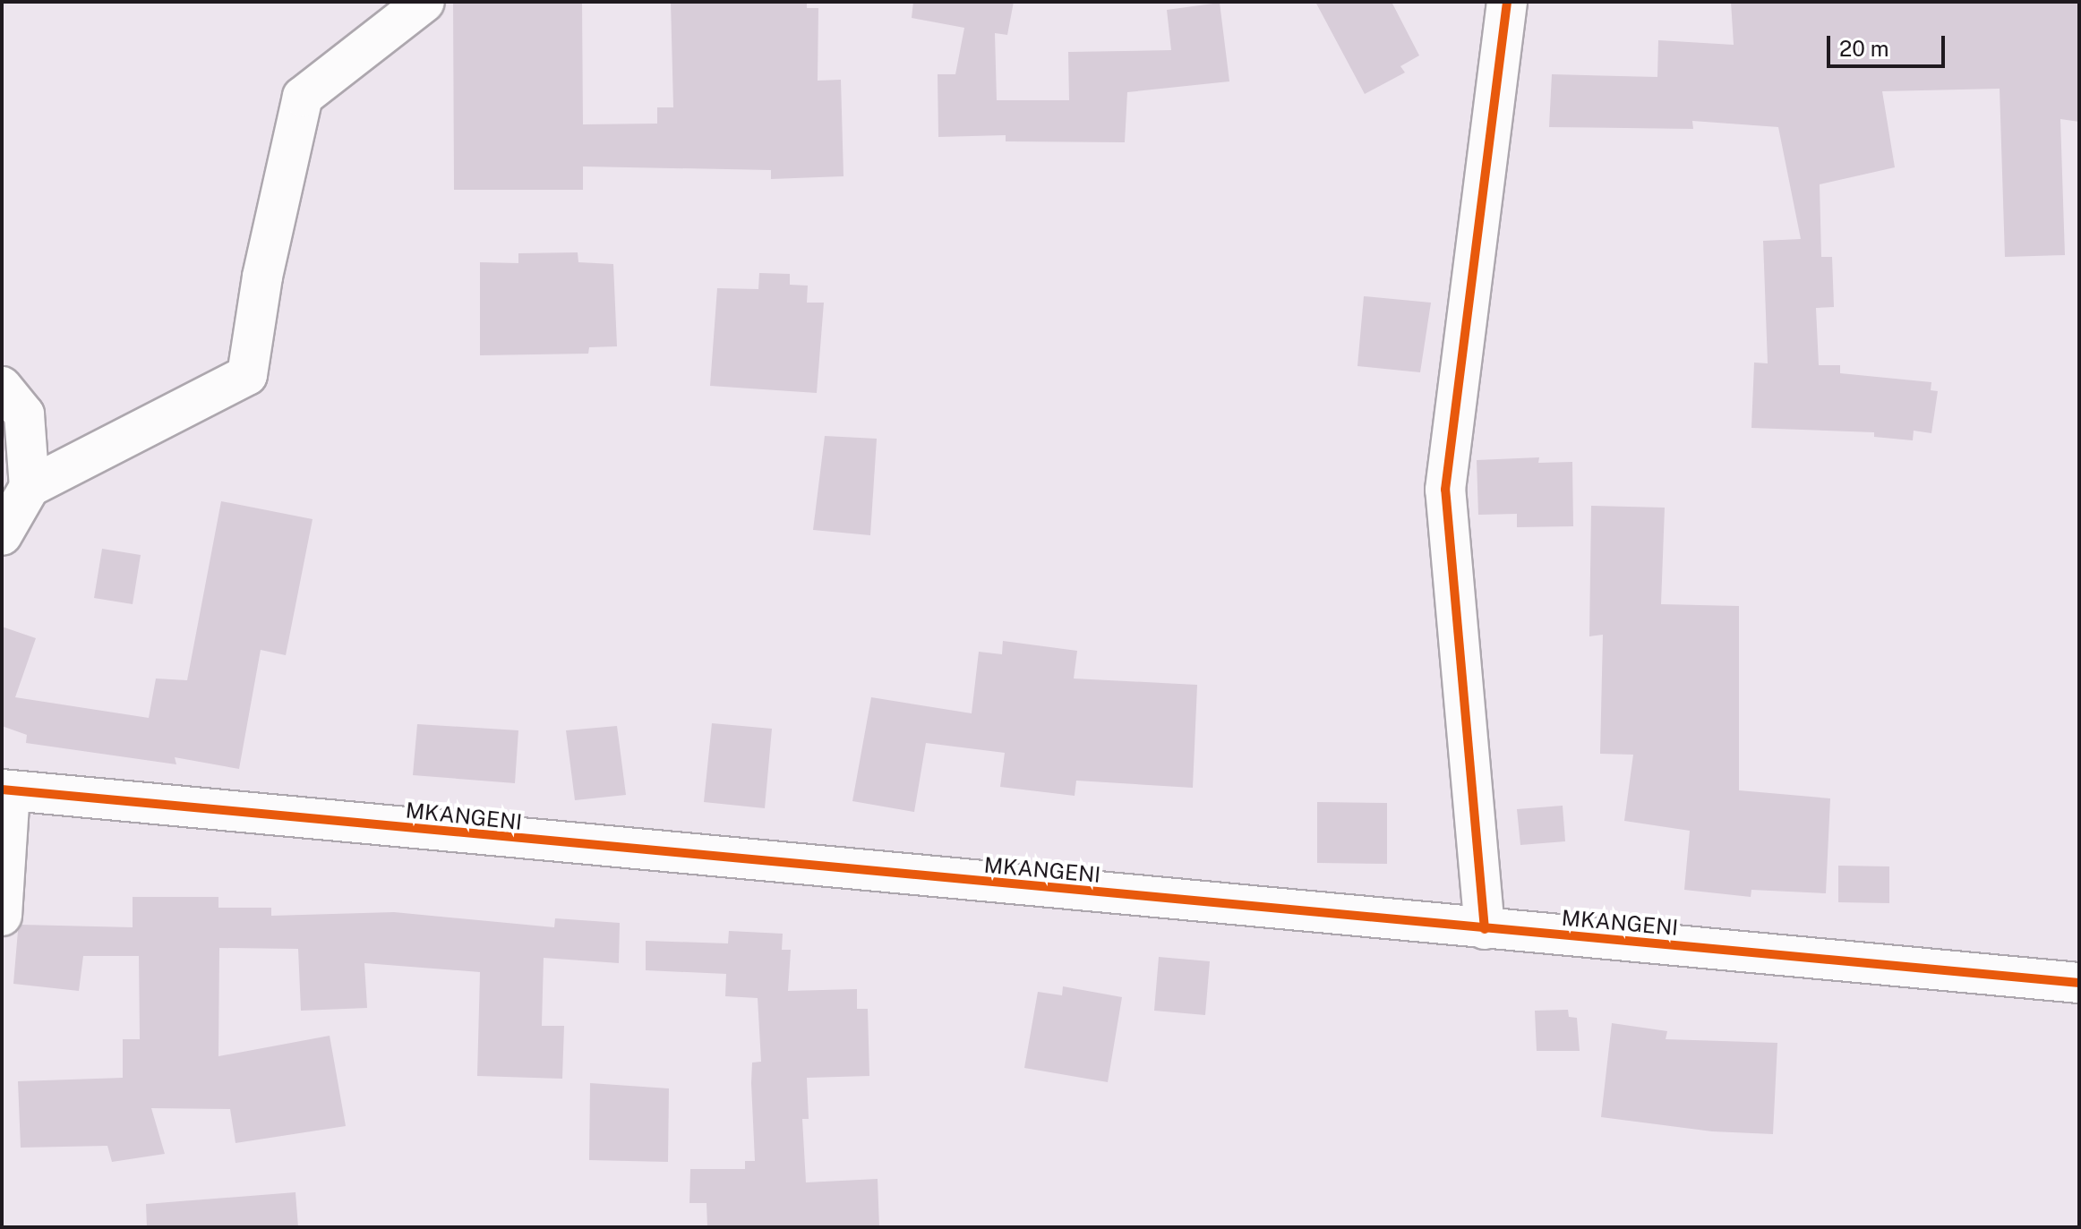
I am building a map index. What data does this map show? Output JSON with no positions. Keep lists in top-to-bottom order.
{
  "streets": {
    "street": ["MKANGENI"]
  },
  "scale_bar": "20 m"
}
